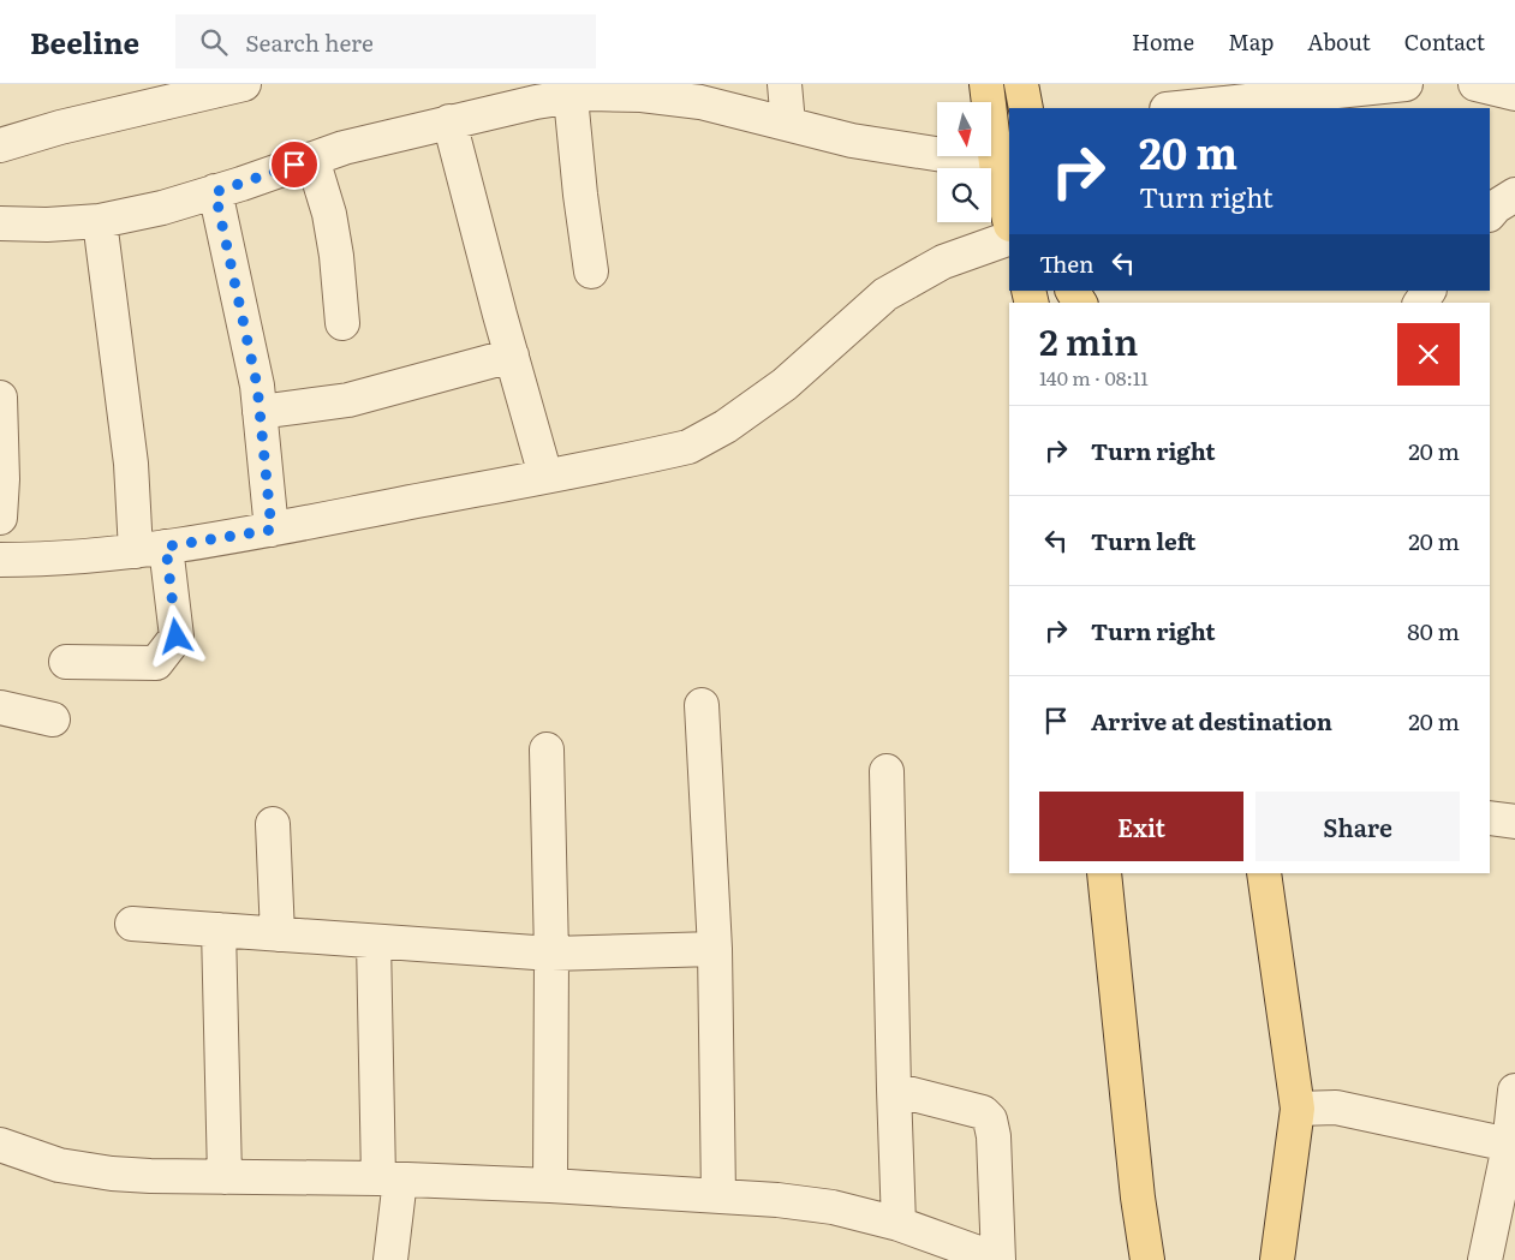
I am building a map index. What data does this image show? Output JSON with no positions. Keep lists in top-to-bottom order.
{
  "north": "bottom",
  "page": {
    "header": "Beeline",
    "search": "Search here",
    "nav": [
      "Home",
      "Map",
      "About",
      "Contact"
    ],
    "turn": ["20 m", "Turn right"],
    "then": "Then",
    "heading": ["2 min", "140 m · 08:11"],
    "list": [
      {
        "name": "Turn right",
        "value": "20 m"
      },
      {
        "name": "Turn left",
        "value": "20 m"
      },
      {
        "name": "Turn right",
        "value": "80 m"
      },
      {
        "name": "Arrive at destination",
        "value": "20 m"
      }
    ],
    "buttons": ["Exit", "Share"]
  }
}
